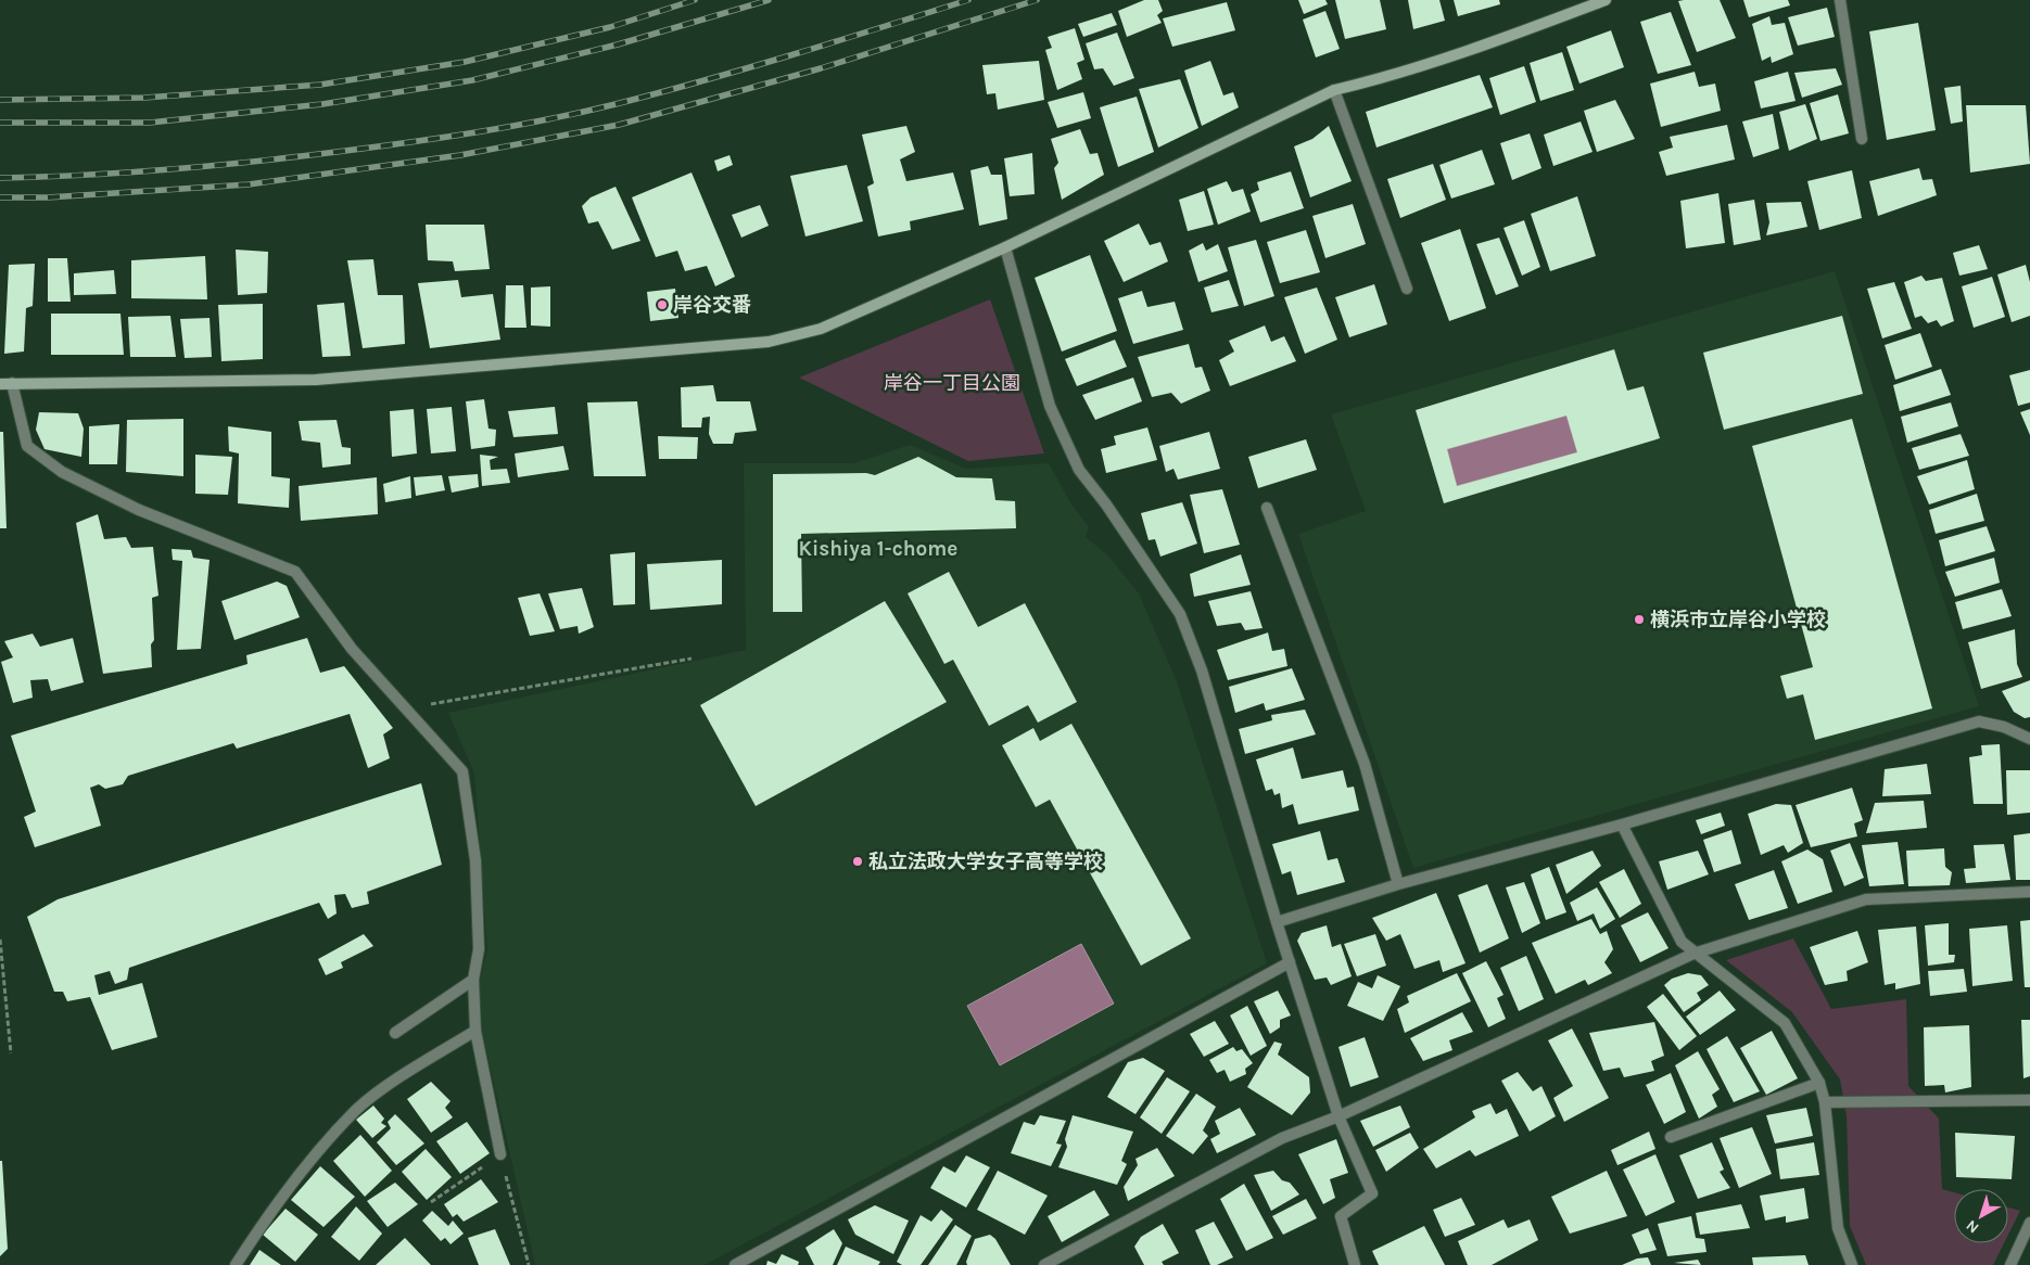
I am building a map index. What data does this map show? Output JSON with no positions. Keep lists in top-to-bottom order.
{
  "districts": ["Kishiya 1-chome"],
  "parks": ["岸谷一丁目公園"],
  "places": ["岸谷交番", "横浜市立岸谷小学校", "私立法政大学女子高等学校"],
  "north": "bottom left"
}
